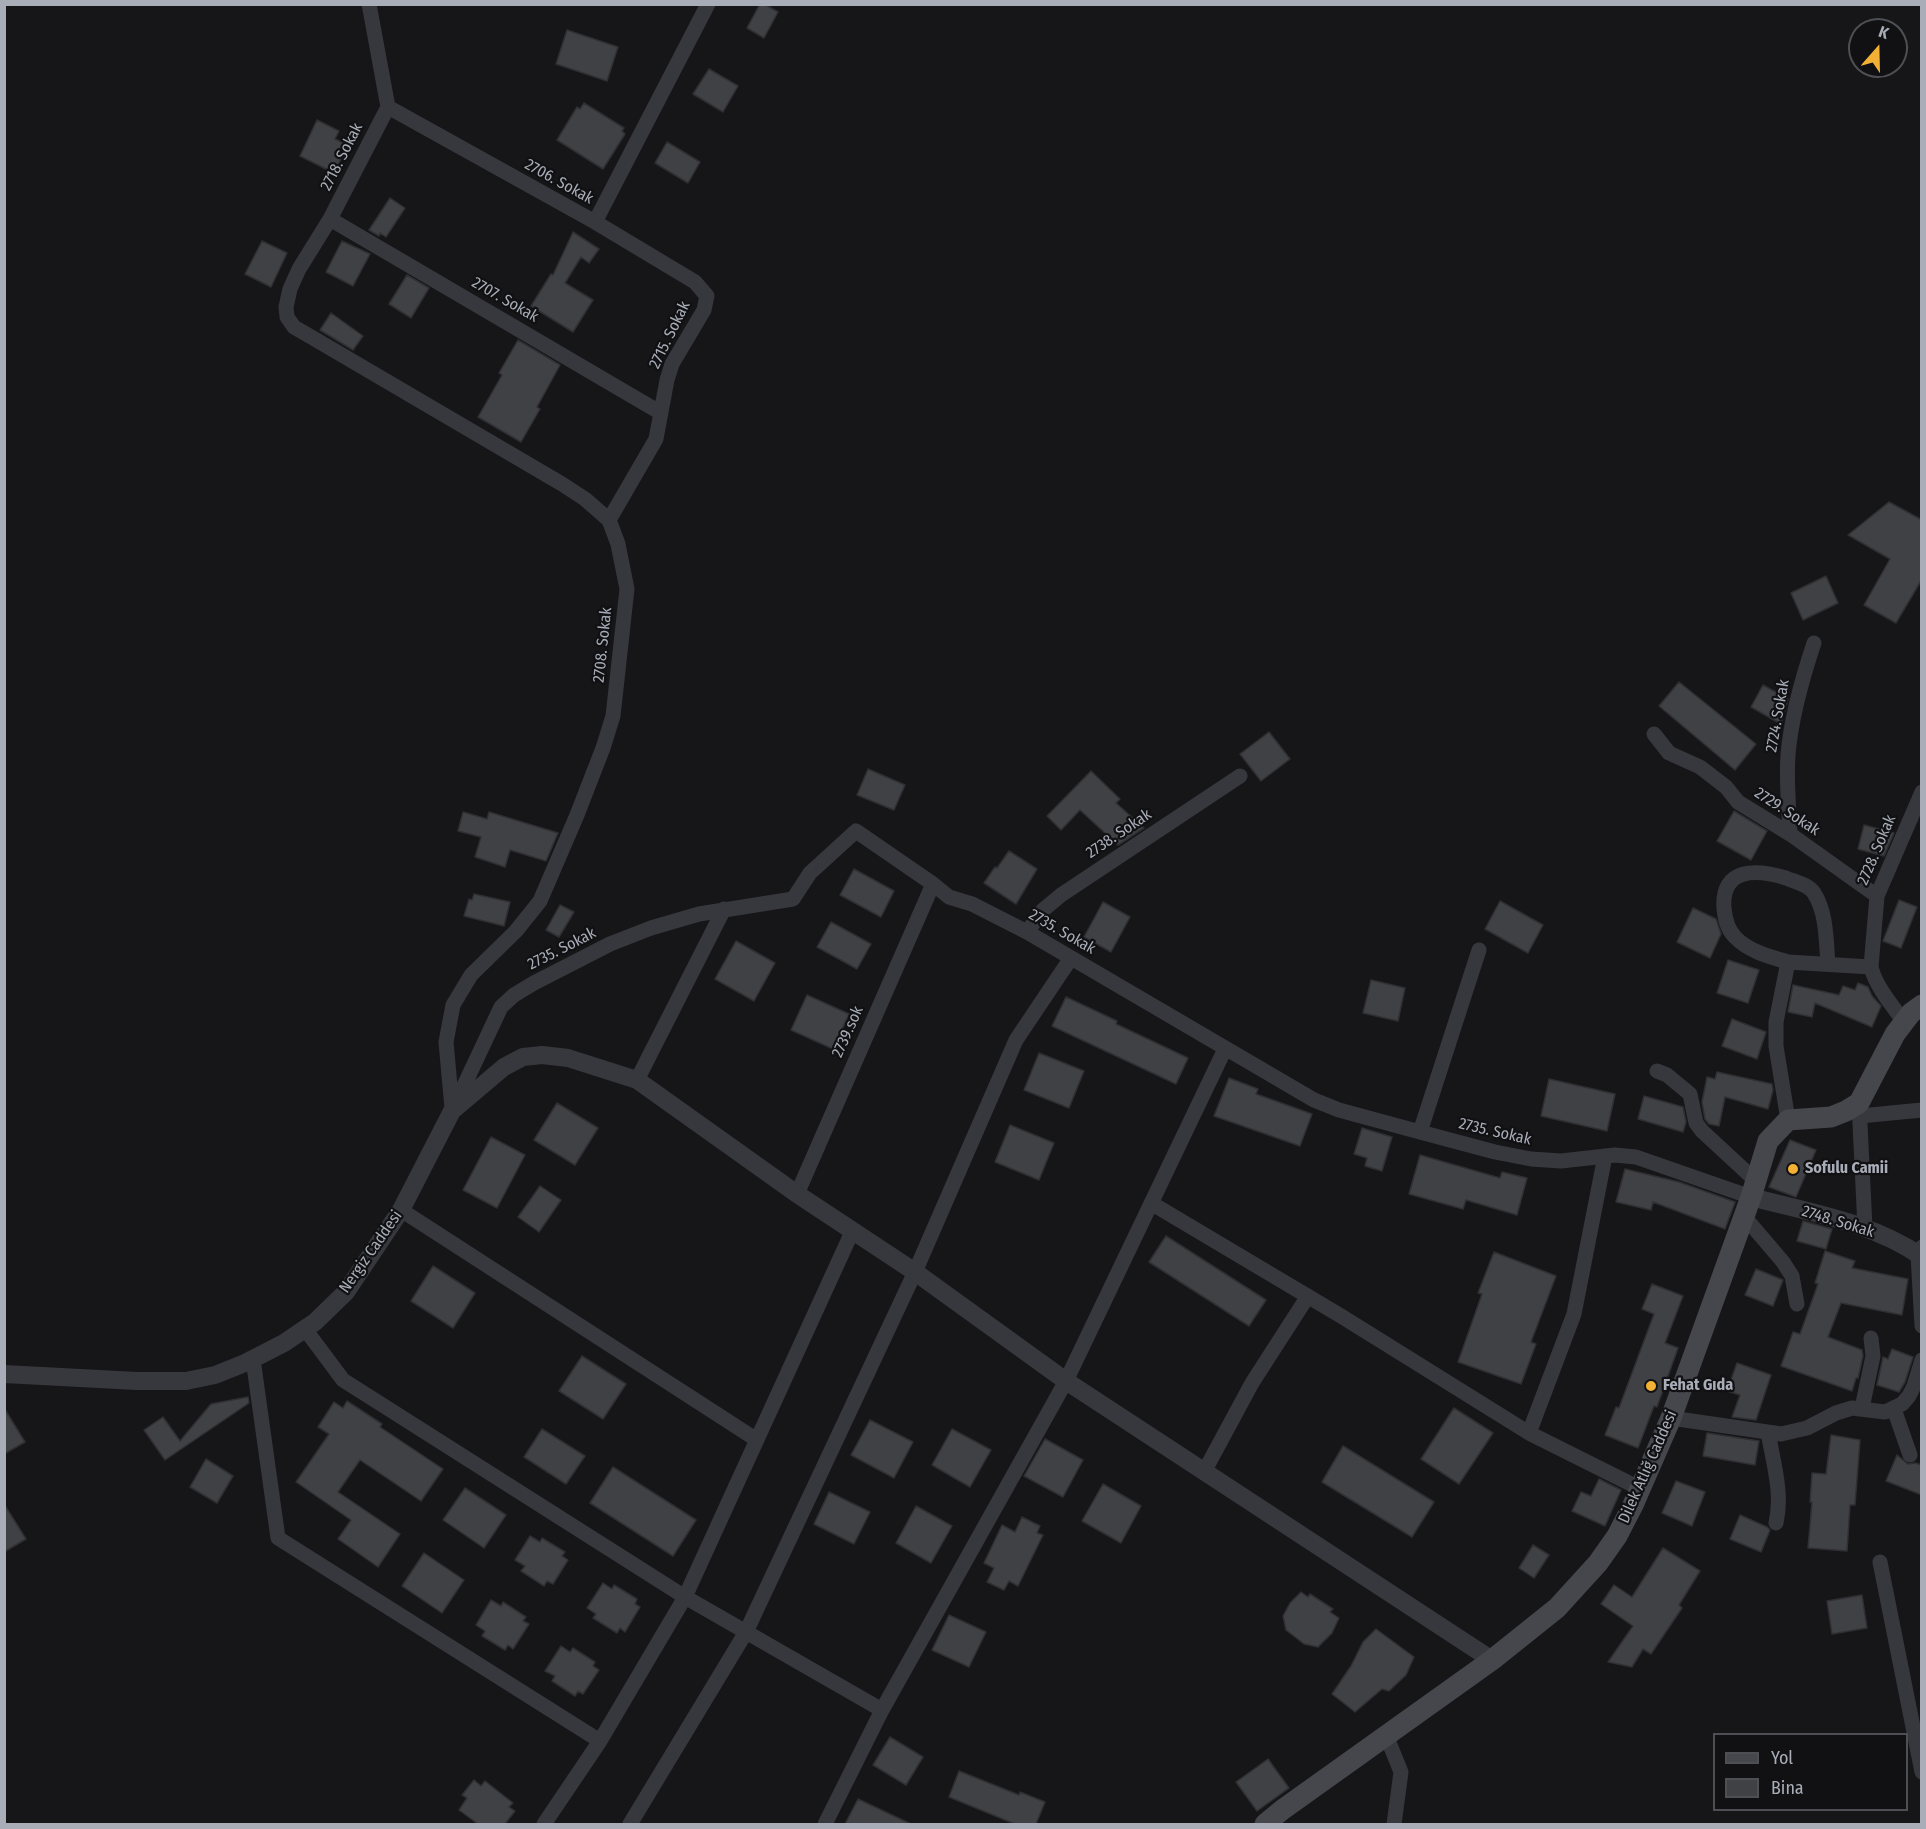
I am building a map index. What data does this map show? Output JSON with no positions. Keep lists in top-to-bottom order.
{
  "streets": {
    "main road": ["Dilek Atlığ Caddesi"],
    "street": [
      "2718. Sokak",
      "2706. Sokak",
      "2707. Sokak",
      "2715. Sokak",
      "2708. Sokak",
      "2724. Sokak",
      "2729. Sokak",
      "2738. Sokak",
      "2728. Sokak",
      "2735. Sokak",
      "2739.sok",
      "2748. Sokak",
      "Nergiz Caddesi"
    ]
  },
  "crossings": [
    ["2718. Sokak", "2706. Sokak"],
    ["2718. Sokak", "2707. Sokak"],
    ["2718. Sokak", "2715. Sokak"],
    ["2718. Sokak", "2708. Sokak"],
    ["2706. Sokak", "2715. Sokak"],
    ["2707. Sokak", "2715. Sokak"],
    ["2715. Sokak", "2708. Sokak"],
    ["2708. Sokak", "2735. Sokak"],
    ["2708. Sokak", "Nergiz Caddesi"],
    ["2724. Sokak", "2729. Sokak"],
    ["2729. Sokak", "2728. Sokak"],
    ["2738. Sokak", "2735. Sokak"],
    ["2735. Sokak", "2739.sok"],
    ["2735. Sokak", "2748. Sokak"],
    ["2735. Sokak", "Nergiz Caddesi"],
    ["2735. Sokak", "Dilek Atlığ Caddesi"],
    ["2748. Sokak", "Dilek Atlığ Caddesi"]
  ],
  "places": ["Sofulu Camii", "Fehat Gıda"],
  "legend": ["Yol", "Bina"],
  "north": "top"
}
